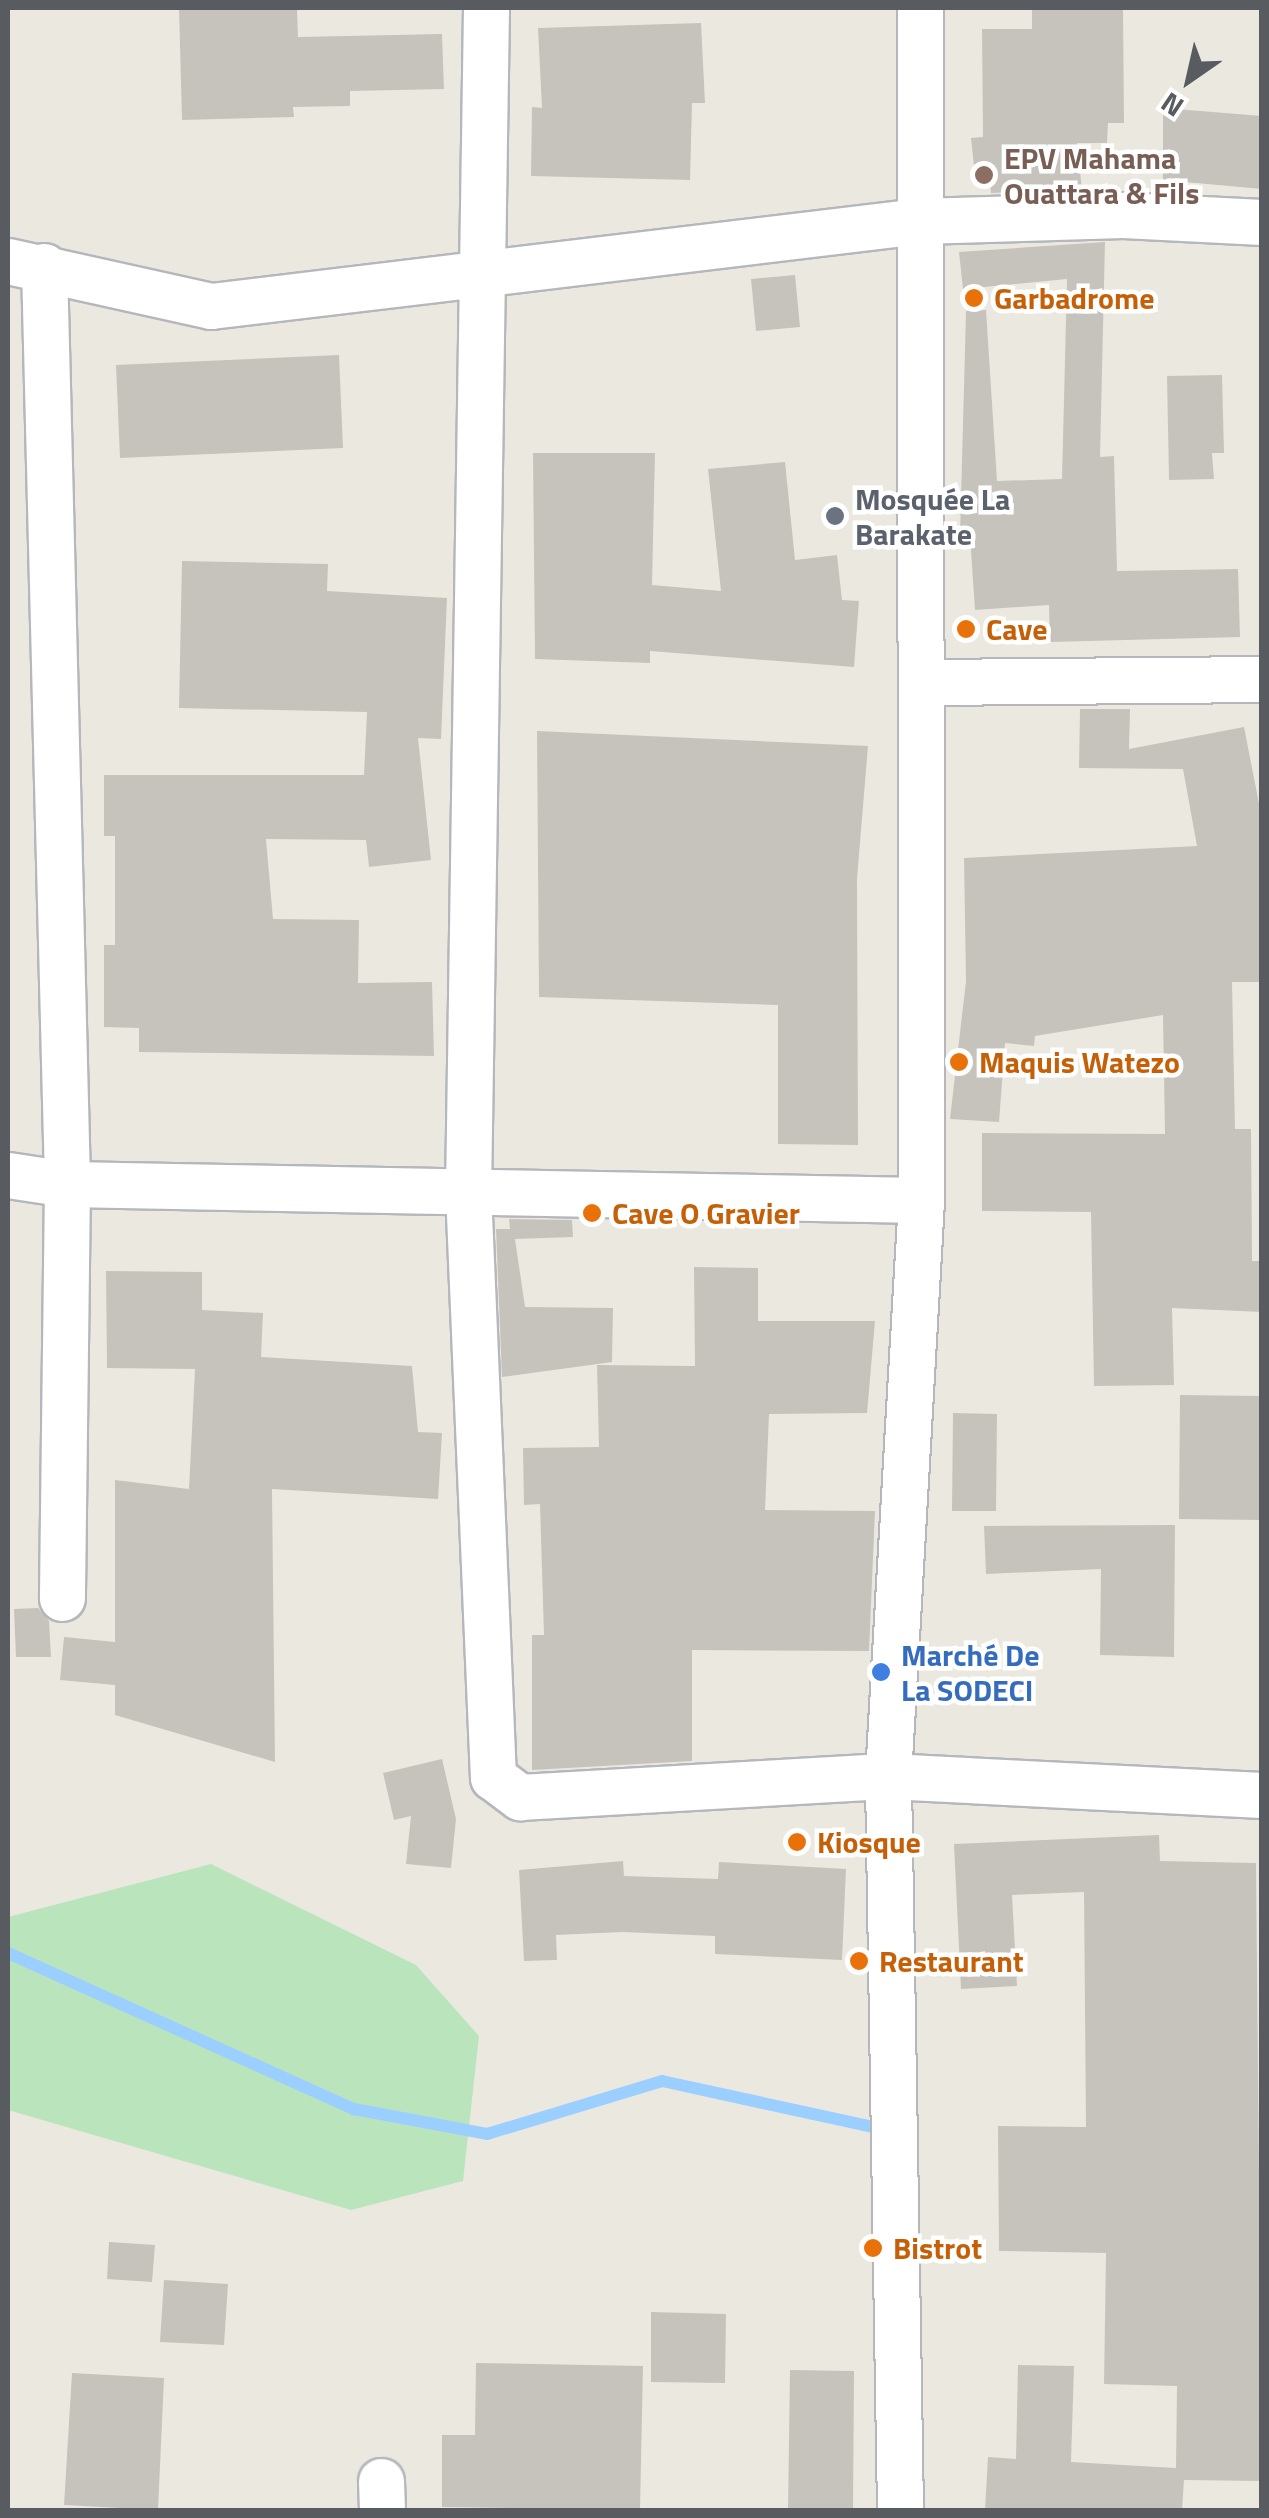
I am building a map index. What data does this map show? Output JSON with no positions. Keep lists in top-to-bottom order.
{
  "places": [
    "EPV Mahama Ouattara & Fils",
    "Garbadrome",
    "Mosquée La Barakate",
    "Cave",
    "Maquis Watezo",
    "Cave O Gravier",
    "Marché De La SODECI",
    "Kiosque",
    "Restaurant",
    "Bistrot"
  ],
  "north": "bottom left"
}
